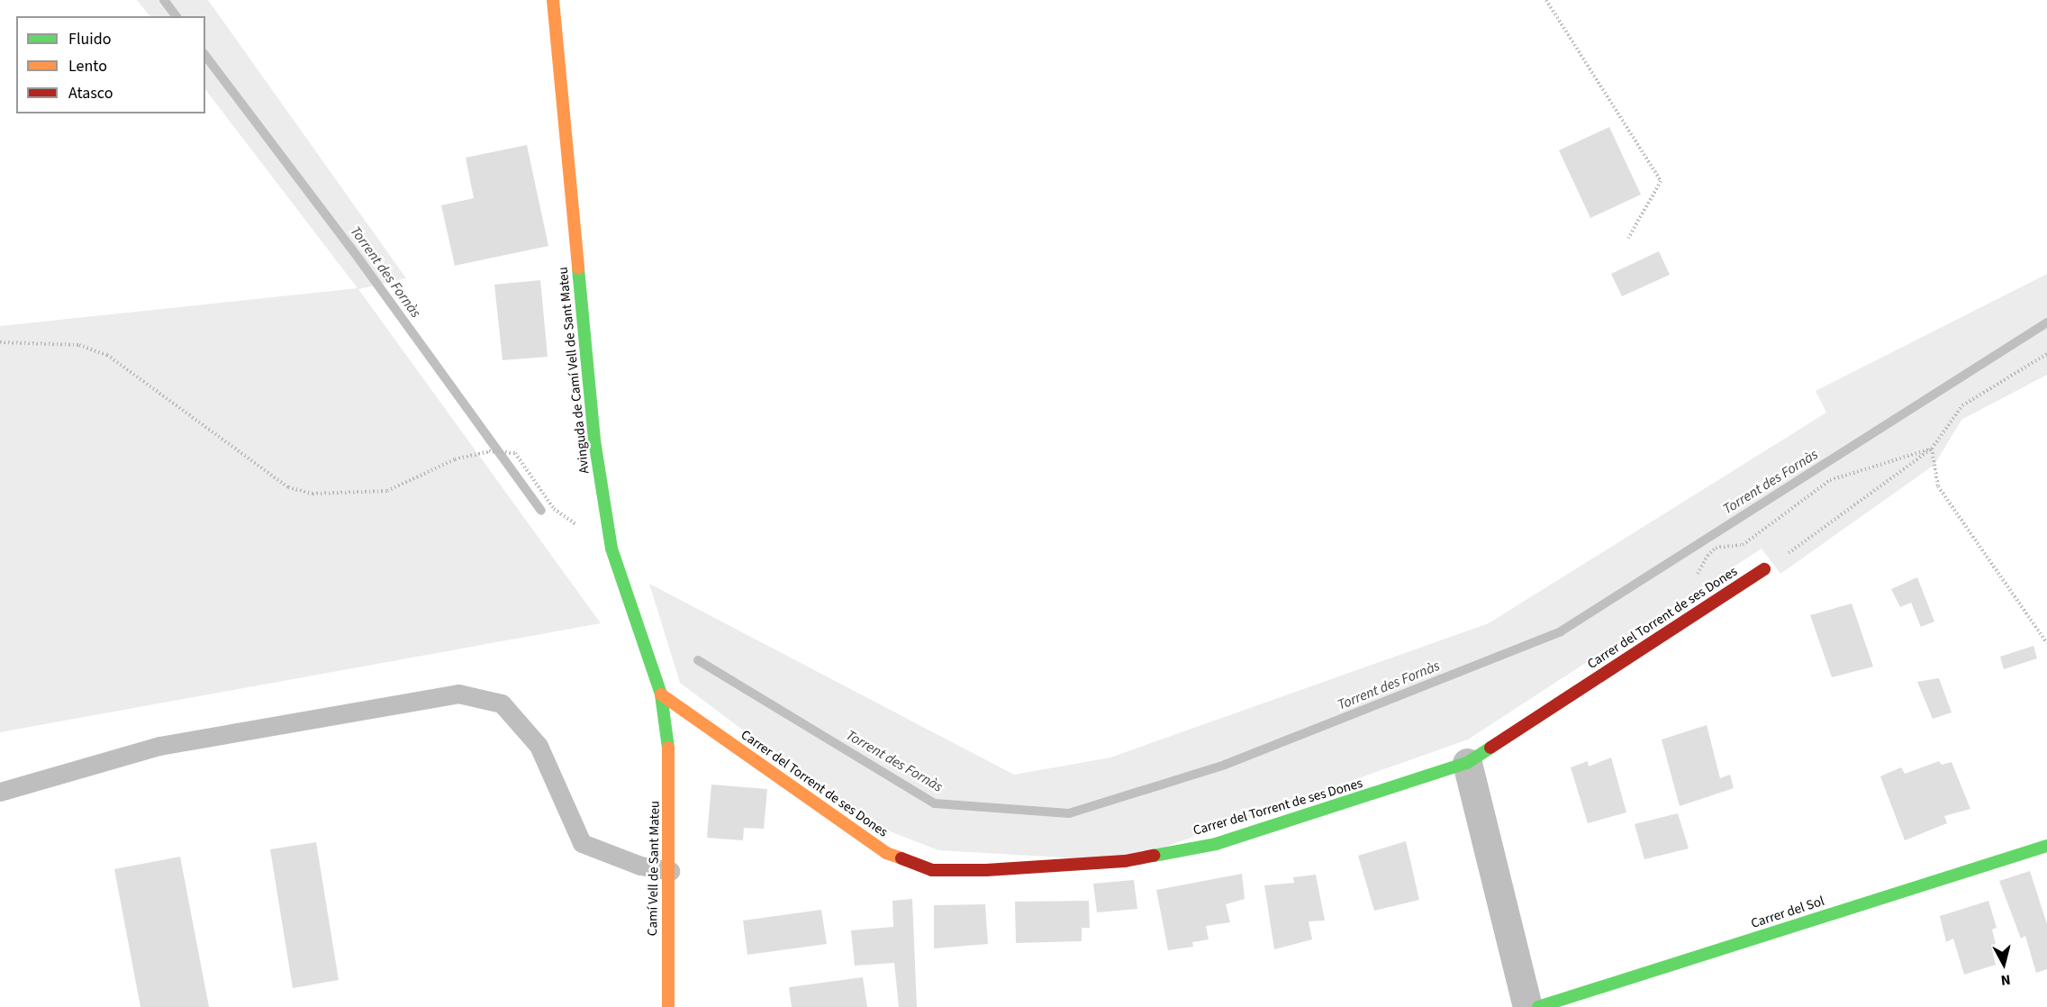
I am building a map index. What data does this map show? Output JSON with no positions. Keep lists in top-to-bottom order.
{
  "streets": {
    "street": [
      "Avinguda de Camí Vell de Sant Mateu",
      "Carrer del Torrent de ses Dones",
      "Camí Vell de Sant Mateu",
      "Carrer del Sol"
    ]
  },
  "crossings": [
    ["Avinguda de Camí Vell de Sant Mateu", "Carrer del Torrent de ses Dones"],
    ["Avinguda de Camí Vell de Sant Mateu", "Camí Vell de Sant Mateu"]
  ],
  "water": ["Torrent des Fornàs"],
  "legend": ["Fluido", "Lento", "Atasco"],
  "north": "bottom"
}
